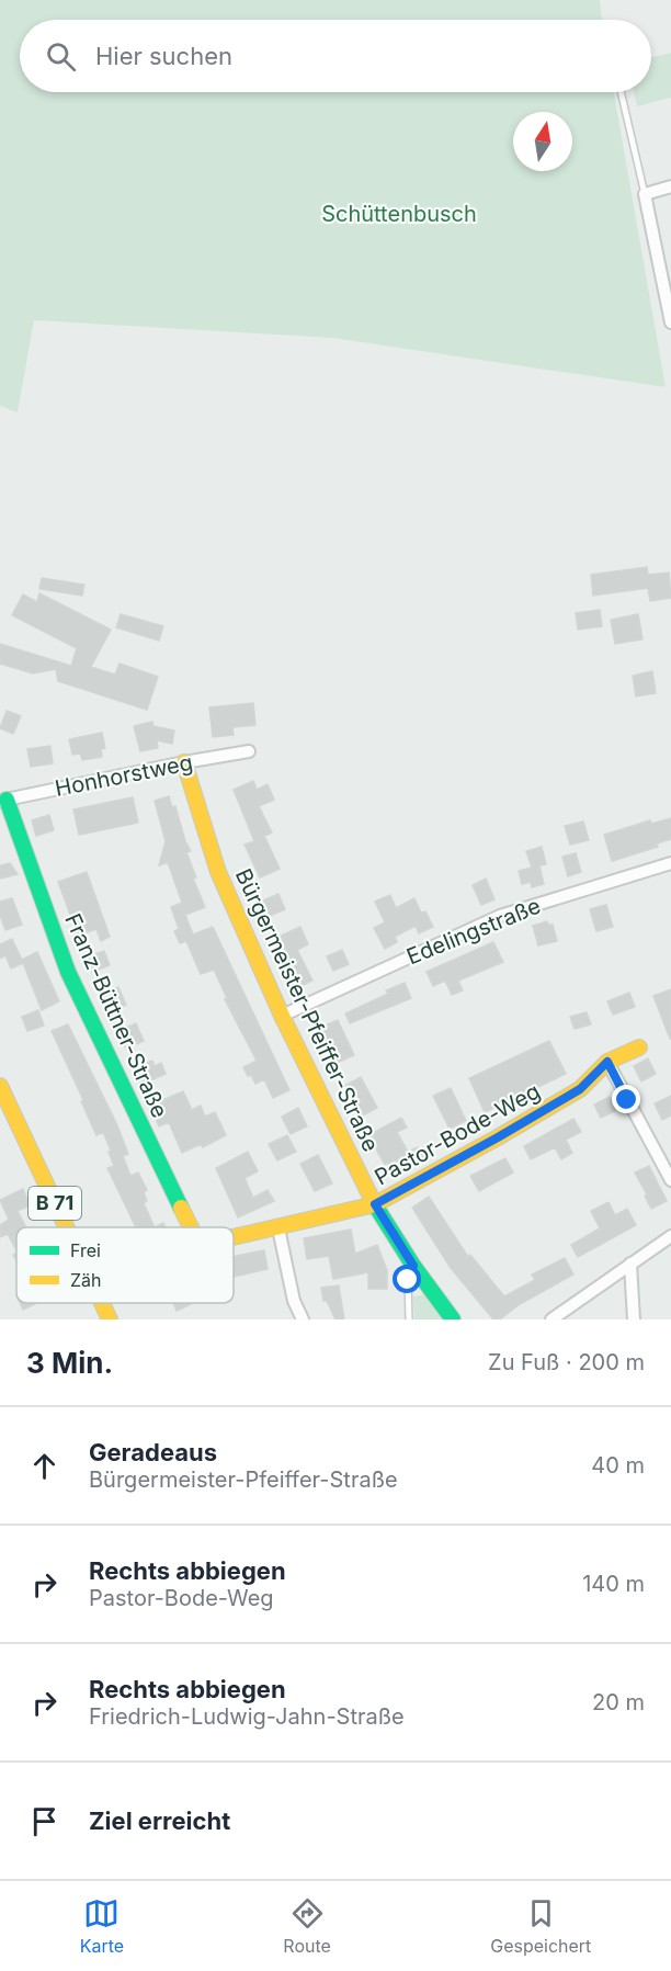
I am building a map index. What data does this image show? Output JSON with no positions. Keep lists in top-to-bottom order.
{
  "streets": {
    "street": [
      "Honhorstweg",
      "Edelingstraße",
      "Bürgermeister-Pfeiffer-Straße",
      "Franz-Büttner-Straße",
      "Pastor-Bode-Weg",
      "B 71"
    ]
  },
  "crossings": [
    ["Honhorstweg", "Bürgermeister-Pfeiffer-Straße"],
    ["Honhorstweg", "Franz-Büttner-Straße"],
    ["Edelingstraße", "Bürgermeister-Pfeiffer-Straße"],
    ["Bürgermeister-Pfeiffer-Straße", "Pastor-Bode-Weg"]
  ],
  "parks": ["Schüttenbusch"],
  "legend": ["Frei", "Zäh"],
  "north": "top",
  "page": {
    "search": "Hier suchen",
    "heading": ["3 Min.", "Zu Fuß · 200 m"],
    "list": [
      ["Geradeaus", "Bürgermeister-Pfeiffer-Straße", "40 m"],
      ["Rechts abbiegen", "Pastor-Bode-Weg", "140 m"],
      ["Rechts abbiegen", "Friedrich-Ludwig-Jahn-Straße", "20 m"],
      "Ziel erreicht"
    ],
    "nav": ["Karte", "Route", "Gespeichert"]
  }
}
